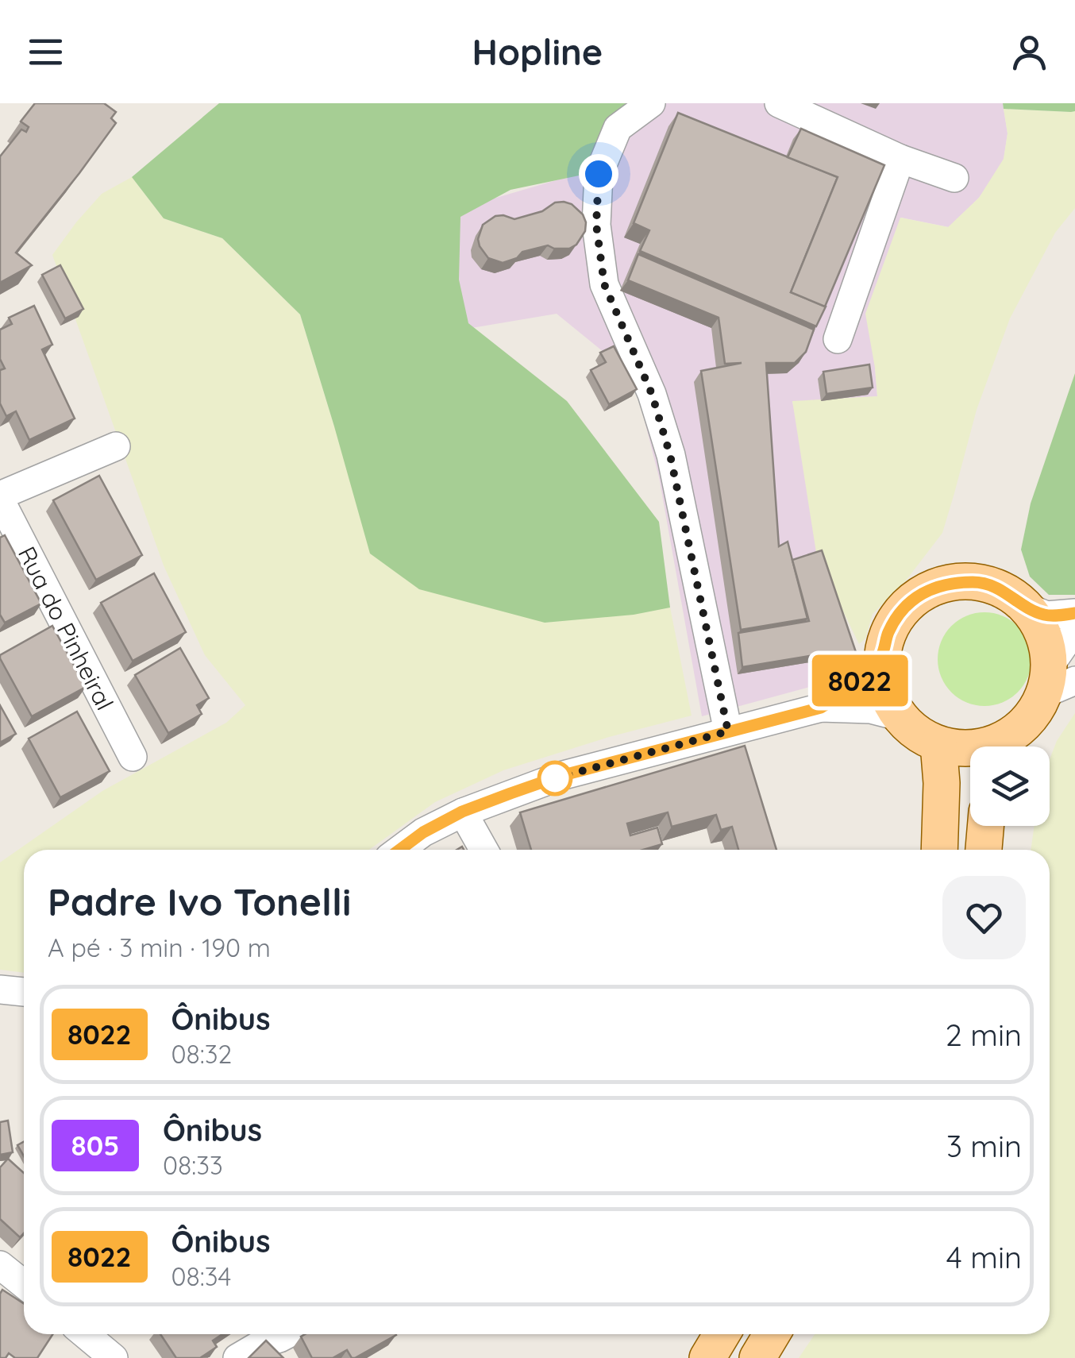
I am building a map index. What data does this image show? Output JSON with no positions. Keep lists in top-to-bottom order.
{
  "streets": {
    "street": ["Rua do Pinheiral"]
  },
  "lines": ["bus line 8022"],
  "page": {
    "header": "Hopline",
    "on_map": "8022",
    "heading": ["Padre Ivo Tonelli", "A pé · 3 min · 190 m"],
    "list": [
      {
        "mark": "8022",
        "name": "Ônibus",
        "note": "08:32",
        "value": "2 min"
      },
      {
        "mark": "805",
        "name": "Ônibus",
        "note": "08:33",
        "value": "3 min"
      },
      {
        "mark": "8022",
        "name": "Ônibus",
        "note": "08:34",
        "value": "4 min"
      }
    ]
  }
}
